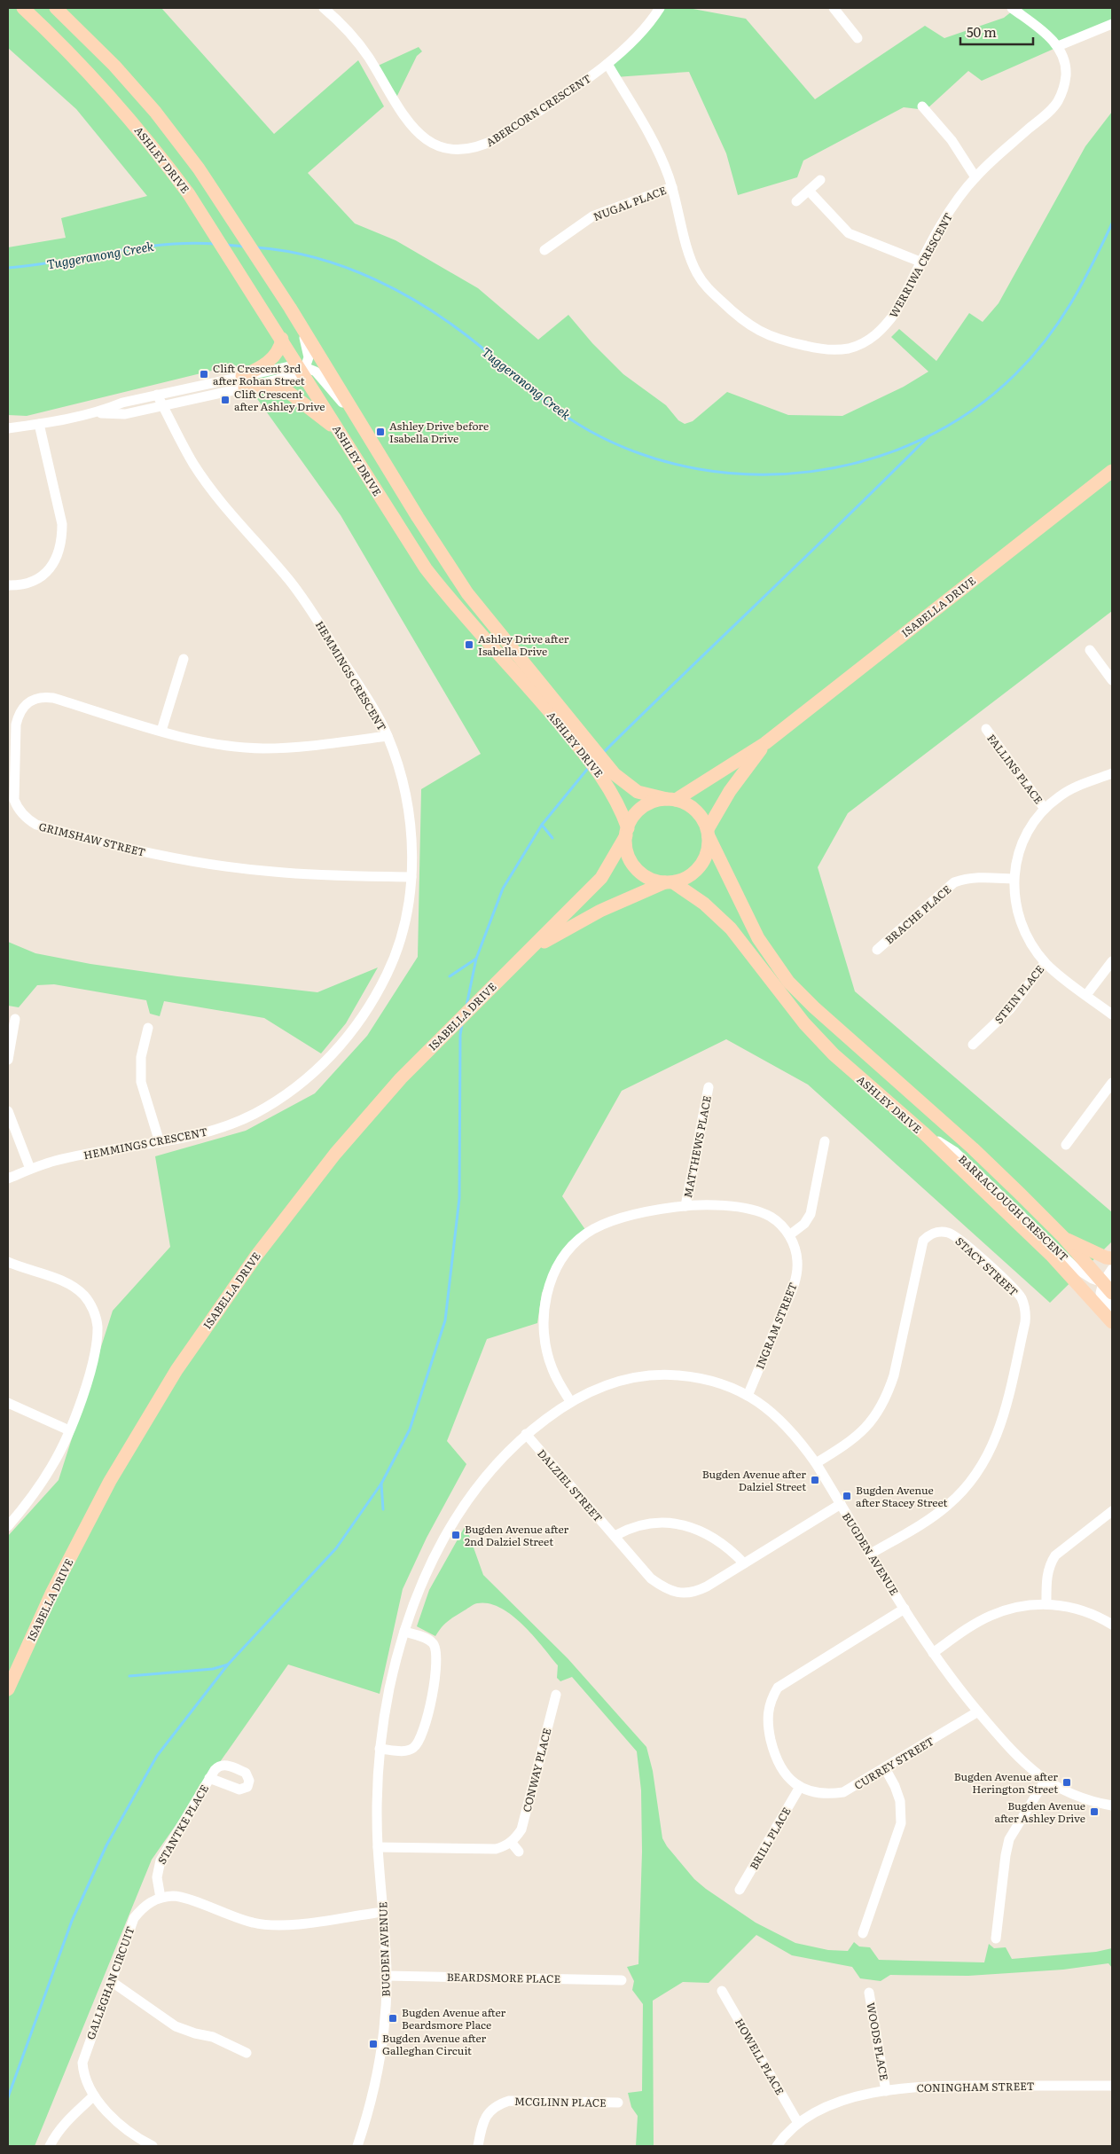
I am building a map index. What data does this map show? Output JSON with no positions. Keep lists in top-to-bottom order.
{
  "streets": {
    "main road": ["ASHLEY DRIVE", "ISABELLA DRIVE"],
    "street": [
      "ABERCORN CRESCENT",
      "NUGAL PLACE",
      "WERRIWA CRESCENT",
      "HEMMINGS CRESCENT",
      "FALLINS PLACE",
      "GRIMSHAW STREET",
      "BRACHE PLACE",
      "STEIN PLACE",
      "MATTHEWS PLACE",
      "BARRACLOUGH CRESCENT",
      "STACY STREET",
      "INGRAM STREET",
      "DALZIEL STREET",
      "BUGDEN AVENUE",
      "CURREY STREET",
      "CONWAY PLACE",
      "STANTKE PLACE",
      "BRILL PLACE",
      "BEARDSMORE PLACE",
      "GALLEGHAN CIRCUIT",
      "WOODS PLACE",
      "HOWELL PLACE",
      "CONINGHAM STREET",
      "MCGLINN PLACE"
    ]
  },
  "crossings": [
    ["ABERCORN CRESCENT", "WERRIWA CRESCENT"],
    ["ASHLEY DRIVE", "ISABELLA DRIVE"],
    ["ASHLEY DRIVE", "BARRACLOUGH CRESCENT"],
    ["NUGAL PLACE", "WERRIWA CRESCENT"],
    ["HEMMINGS CRESCENT", "GRIMSHAW STREET"],
    ["MATTHEWS PLACE", "INGRAM STREET"],
    ["STACY STREET", "BUGDEN AVENUE"],
    ["INGRAM STREET", "BUGDEN AVENUE"],
    ["DALZIEL STREET", "BUGDEN AVENUE"],
    ["BUGDEN AVENUE", "CURREY STREET"],
    ["BUGDEN AVENUE", "BEARDSMORE PLACE"],
    ["BUGDEN AVENUE", "GALLEGHAN CIRCUIT"],
    ["CURREY STREET", "BRILL PLACE"],
    ["STANTKE PLACE", "GALLEGHAN CIRCUIT"],
    ["WOODS PLACE", "CONINGHAM STREET"],
    ["HOWELL PLACE", "CONINGHAM STREET"]
  ],
  "water": ["Tuggeranong Creek"],
  "places": {
    "transit": [
      "Clift Crescent 3rd after Rohan Street",
      "Clift Crescent after Ashley Drive",
      "Ashley Drive before Isabella Drive",
      "Ashley Drive after Isabella Drive",
      "Bugden Avenue after Dalziel Street",
      "Bugden Avenue after Stacey Street",
      "Bugden Avenue after 2nd Dalziel Street",
      "Bugden Avenue after Herington Street",
      "Bugden Avenue after Ashley Drive",
      "Bugden Avenue after Beardsmore Place",
      "Bugden Avenue after Galleghan Circuit"
    ]
  },
  "scale_bar": "50 m"
}
